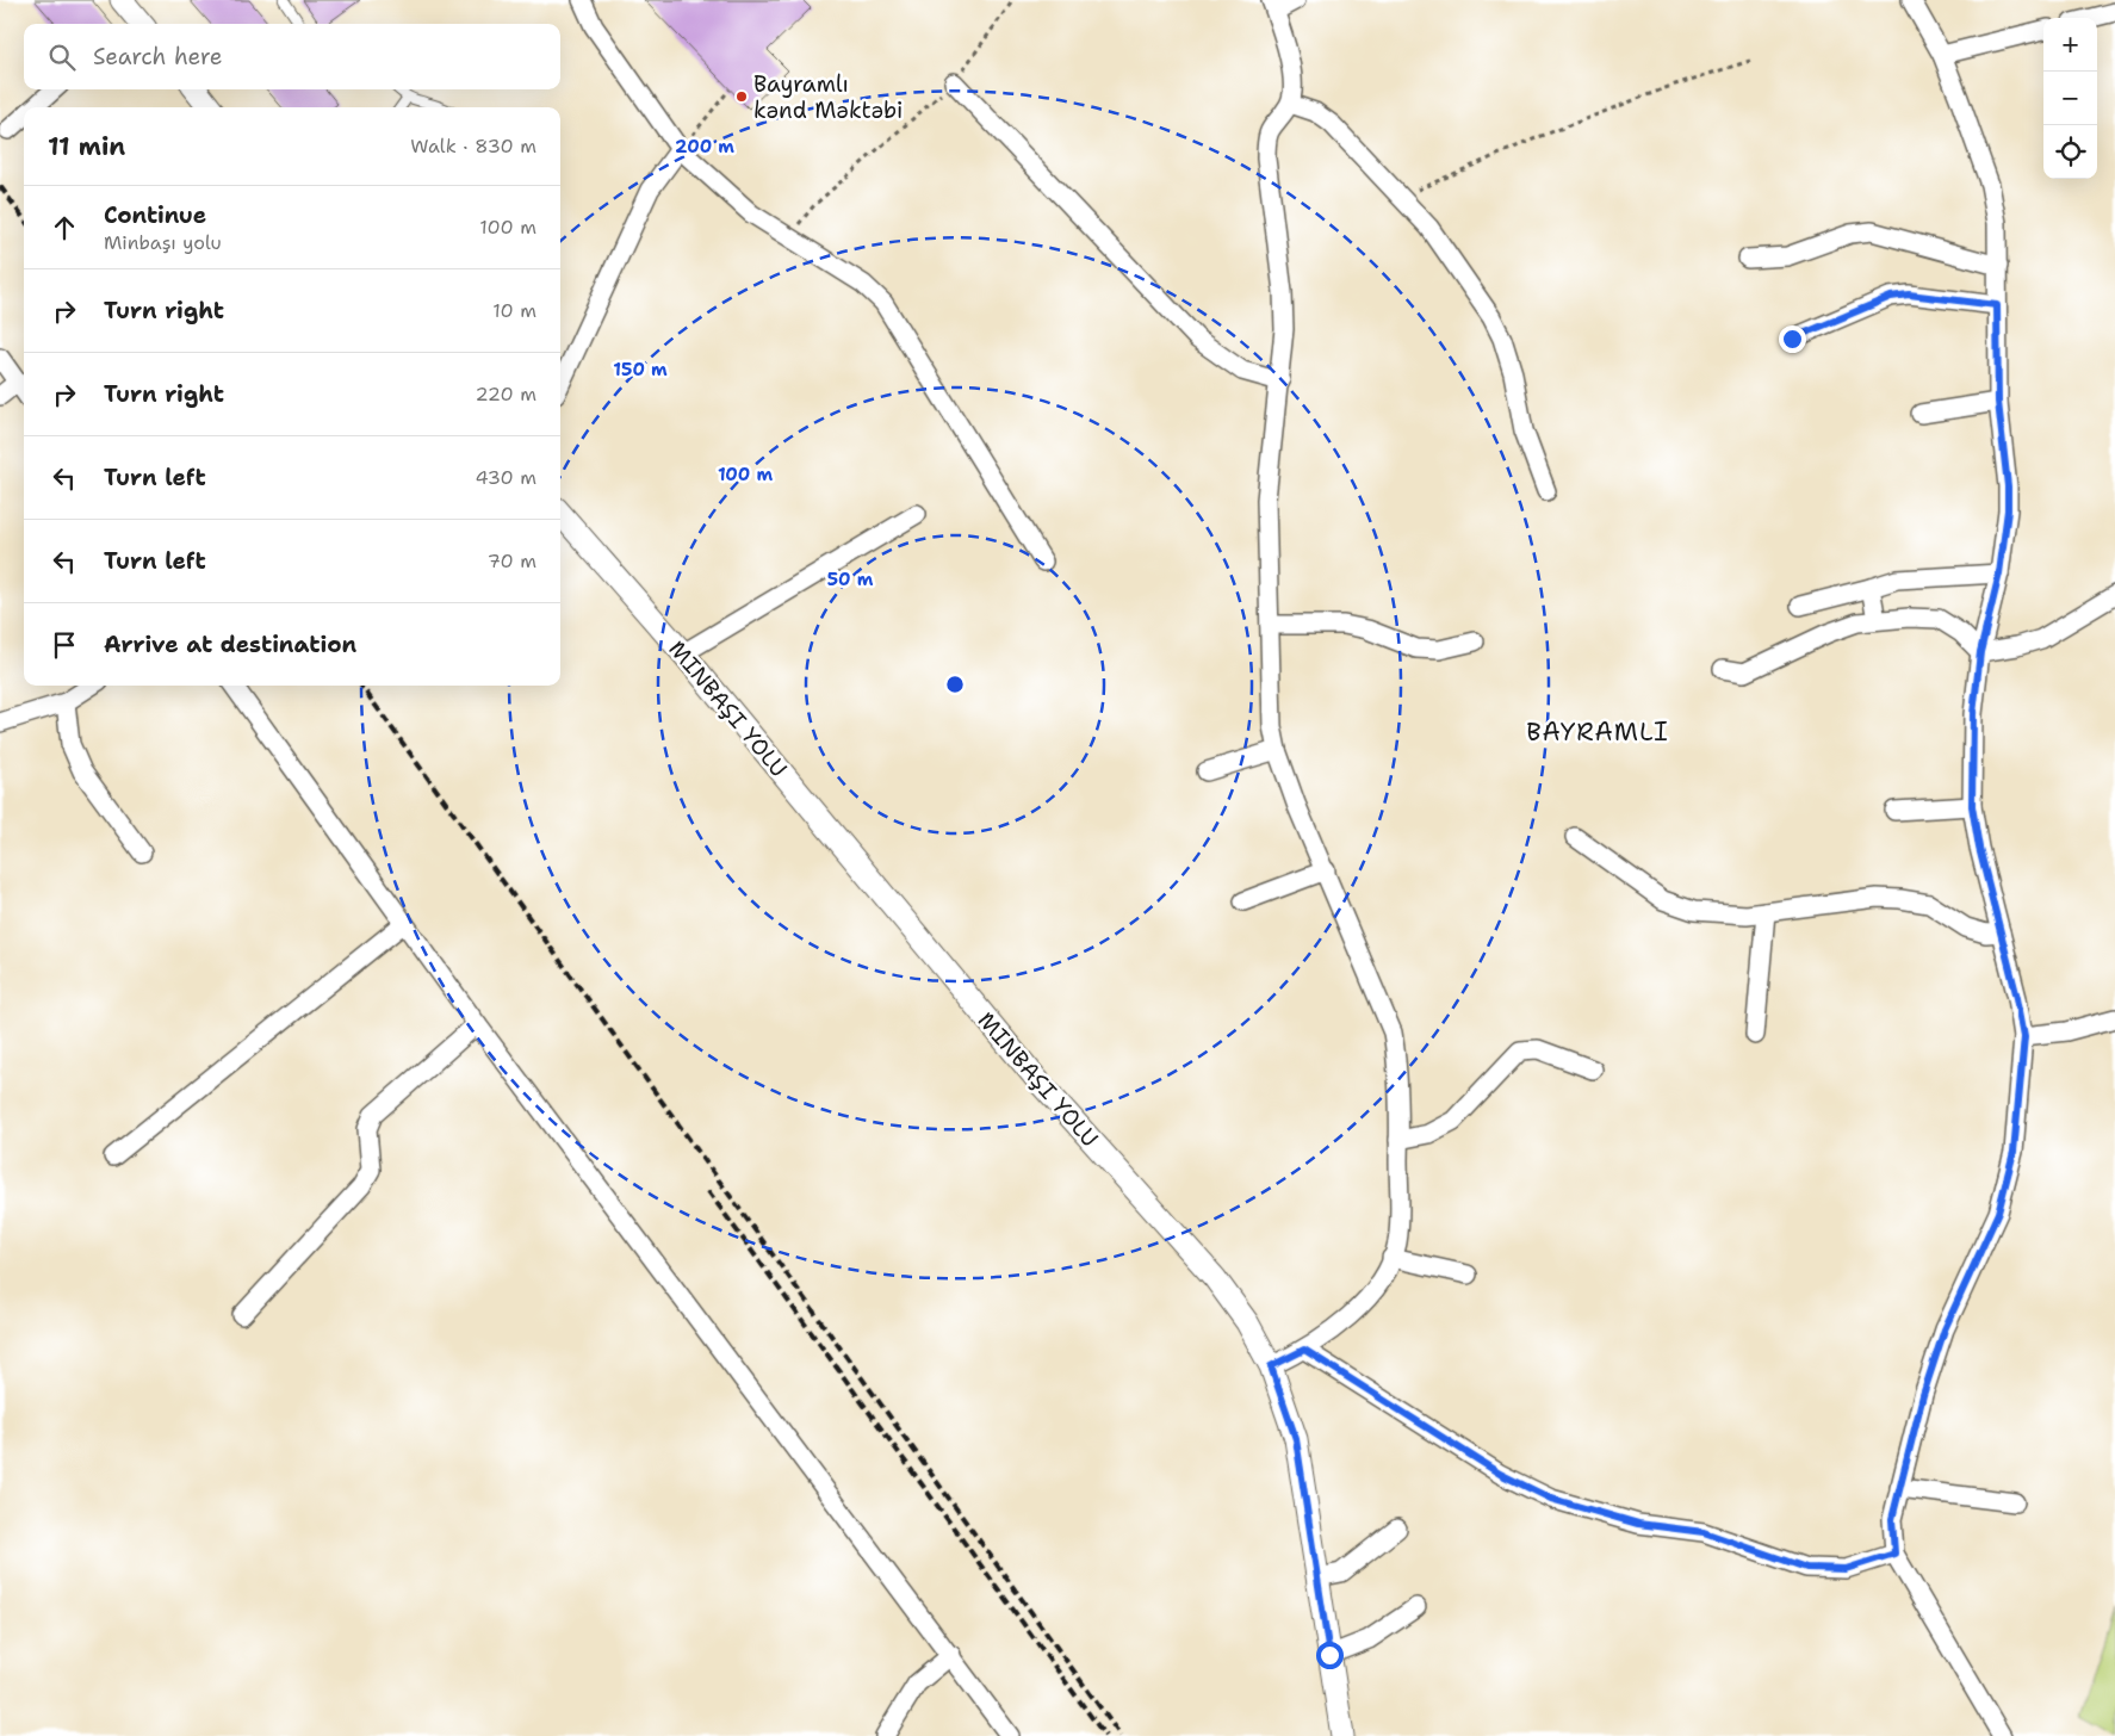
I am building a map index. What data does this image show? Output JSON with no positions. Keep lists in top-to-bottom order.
{
  "districts": ["BAYRAMLI"],
  "places": ["Bayramlı kənd Məktəbi"],
  "page": {
    "map_buttons": ["+", "−"],
    "search": "Search here",
    "heading": ["11 min", "Walk · 830 m"],
    "list": [
      ["Continue", "Minbaşı yolu", "100 m"],
      ["Turn right", "10 m"],
      ["Turn right", "220 m"],
      ["Turn left", "430 m"],
      ["Turn left", "70 m"],
      "Arrive at destination"
    ]
  },
  "rings": [
    "200 m",
    "150 m",
    "100 m",
    "50 m"
  ]
}
